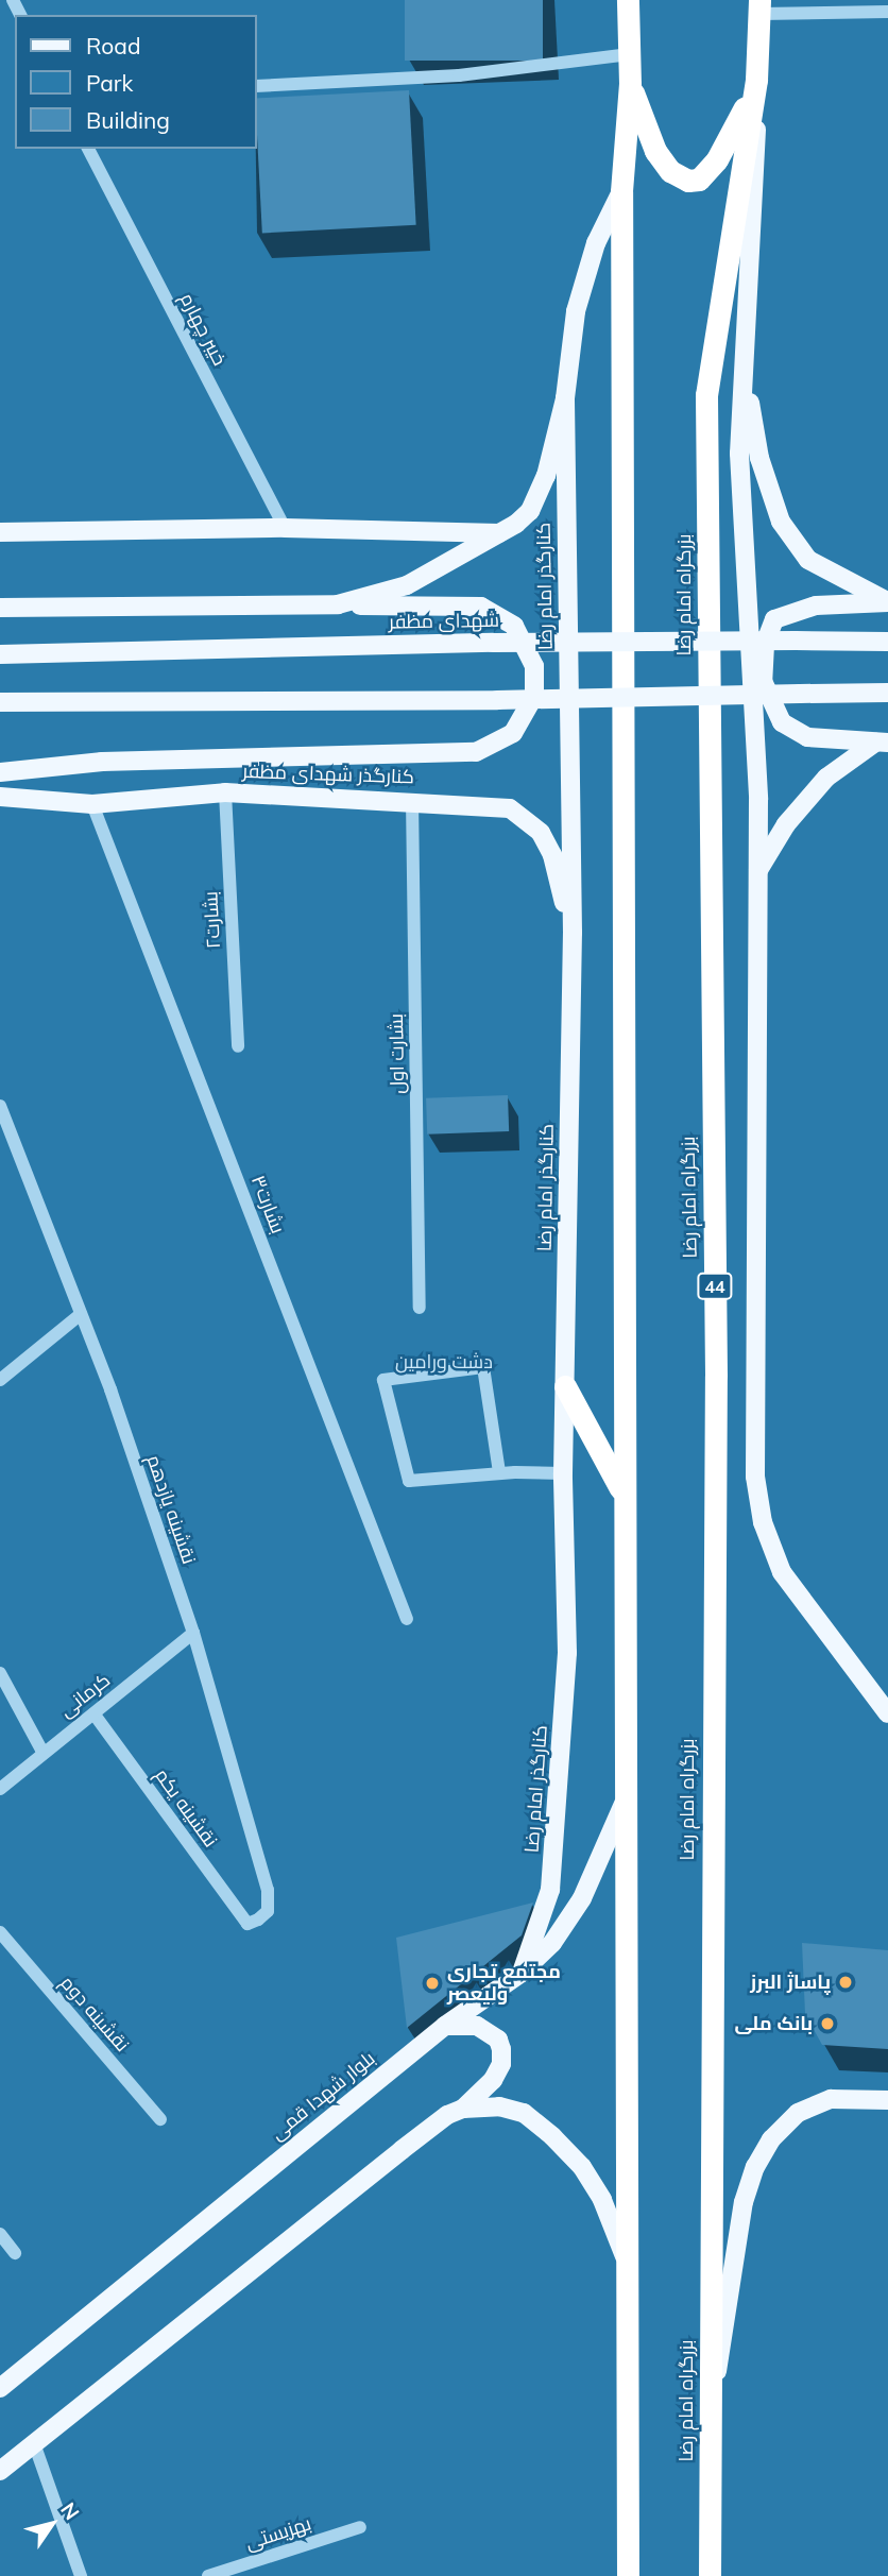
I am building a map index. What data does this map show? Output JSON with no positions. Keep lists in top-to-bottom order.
{
  "streets": {
    "highway": ["بزرگراه امام رضا", "44"],
    "main road": [
      "کنارگذر امام رضا",
      "شهدای مظفر",
      "کنارگذر شهدای مظفر",
      "بلوار شهدا قمی"
    ],
    "street": [
      "خیبر چهارم",
      "بشارت۲",
      "بشارت اول",
      "بشارت۳",
      "نقشینه یازدهم",
      "کرمانی",
      "نقشینه یکم",
      "نقشینه دوم",
      "بهزیستی"
    ]
  },
  "crossings": [
    ["کنارگذر امام رضا", "کنارگذر شهدای مظفر"],
    ["کنارگذر امام رضا", "بلوار شهدا قمی"],
    ["کنارگذر شهدای مظفر", "بشارت۲"],
    ["کنارگذر شهدای مظفر", "بشارت اول"],
    ["کنارگذر شهدای مظفر", "بشارت۳"],
    ["نقشینه یازدهم", "کرمانی"],
    ["نقشینه یازدهم", "نقشینه یکم"],
    ["کرمانی", "نقشینه یکم"]
  ],
  "parks": ["دشت ورامین"],
  "places": ["پاساژ البرز", "مجتمع تجاری ولیعصر", "بانک ملی"],
  "legend": ["Road", "Park", "Building"],
  "north": "top right"
}
